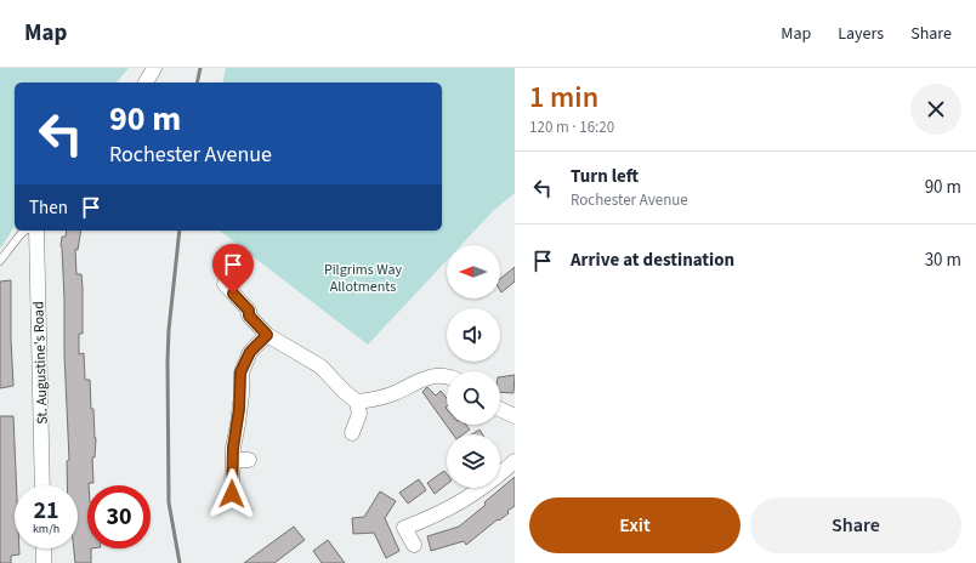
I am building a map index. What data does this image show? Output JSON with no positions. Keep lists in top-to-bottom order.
{
  "streets": {
    "street": ["St. Augustine's Road"]
  },
  "parks": ["Pilgrims Way Allotments"],
  "north": "left",
  "page": {
    "header": "Map",
    "nav": ["Map", "Layers", "Share"],
    "heading": ["1 min", "120 m · 16:20"],
    "turn": ["90 m", "Rochester Avenue"],
    "list": [
      {
        "name": "Turn left",
        "note": "Rochester Avenue",
        "value": "90 m"
      },
      {
        "name": "Arrive at destination",
        "value": "30 m"
      }
    ],
    "then": "Then",
    "speed": "21 km/h",
    "limit": "30",
    "buttons": ["Exit", "Share"]
  }
}
